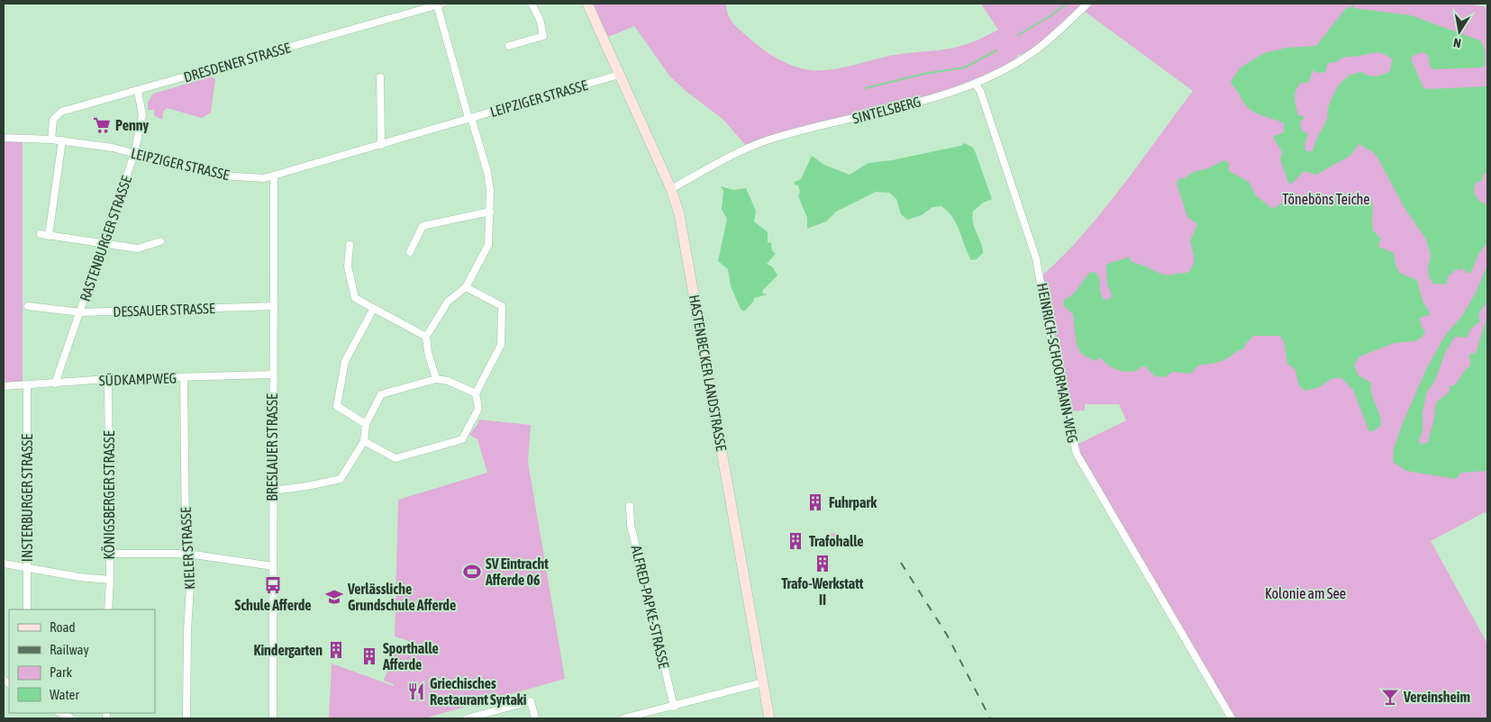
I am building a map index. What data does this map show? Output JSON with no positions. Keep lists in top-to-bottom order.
{
  "streets": {
    "main road": ["HASTENBECKER LANDSTRASSE"],
    "street": [
      "DRESDENER STRASSE",
      "LEIPZIGER STRASSE",
      "SINTELSBERG",
      "RASTENBURGER STRASSE",
      "DESSAUER STRASSE",
      "HEINRICH-SCHOORMANN-WEG",
      "SÜDKAMPWEG",
      "BRESLAUER STRASSE",
      "KÖNIGSBERGER STRASSE",
      "INSTERBURGER STRASSE",
      "KIELER STRASSE",
      "ALFRED-PAPKE-STRASSE"
    ]
  },
  "crossings": [
    ["DRESDENER STRASSE", "LEIPZIGER STRASSE"],
    ["DRESDENER STRASSE", "RASTENBURGER STRASSE"],
    ["LEIPZIGER STRASSE", "RASTENBURGER STRASSE"],
    ["LEIPZIGER STRASSE", "HASTENBECKER LANDSTRASSE"],
    ["LEIPZIGER STRASSE", "BRESLAUER STRASSE"],
    ["SINTELSBERG", "HEINRICH-SCHOORMANN-WEG"],
    ["SINTELSBERG", "HASTENBECKER LANDSTRASSE"],
    ["RASTENBURGER STRASSE", "DESSAUER STRASSE"],
    ["RASTENBURGER STRASSE", "SÜDKAMPWEG"],
    ["DESSAUER STRASSE", "BRESLAUER STRASSE"],
    ["SÜDKAMPWEG", "BRESLAUER STRASSE"],
    ["SÜDKAMPWEG", "KÖNIGSBERGER STRASSE"],
    ["SÜDKAMPWEG", "INSTERBURGER STRASSE"],
    ["SÜDKAMPWEG", "KIELER STRASSE"]
  ],
  "parks": ["Töneböns Teiche", "Kolonie am See"],
  "places": {
    "supermarket": ["Penny"],
    "building": [
      "Fuhrpark",
      "Trafohalle",
      "Trafo-Werkstatt II",
      "Kindergarten",
      "Sporthalle Afferde"
    ],
    "sports": ["SV Eintracht Afferde 06"],
    "bus stop": ["Schule Afferde"],
    "school or university": ["Verlässliche Grundschule Afferde"],
    "restaurant": ["Griechisches Restaurant Syrtaki"],
    "bar": ["Vereinsheim"]
  },
  "legend": [
    "Road",
    "Railway",
    "Park",
    "Water"
  ],
  "north": "bottom"
}
